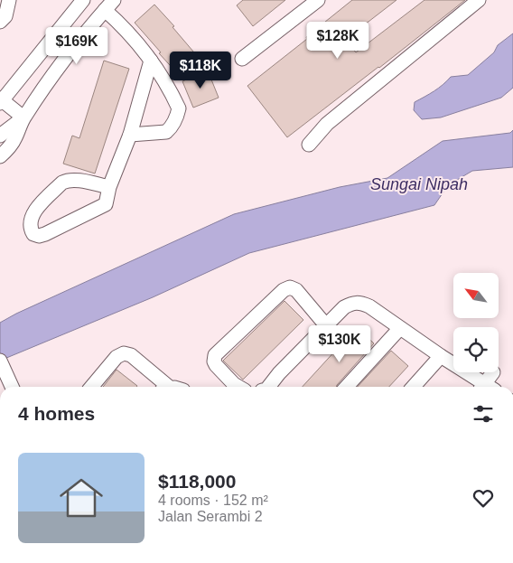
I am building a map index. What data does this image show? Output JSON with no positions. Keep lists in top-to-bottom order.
{
  "water": ["Sungai Nipah"],
  "north": "top left",
  "page": {
    "price": [
      "$128K",
      "$169K",
      "$118K",
      "$130K"
    ],
    "heading": "4 homes",
    "list": [
      {
        "name": "$118,000",
        "note": "4 rooms · 152 m² · Jalan Serambi 2"
      }
    ]
  }
}
